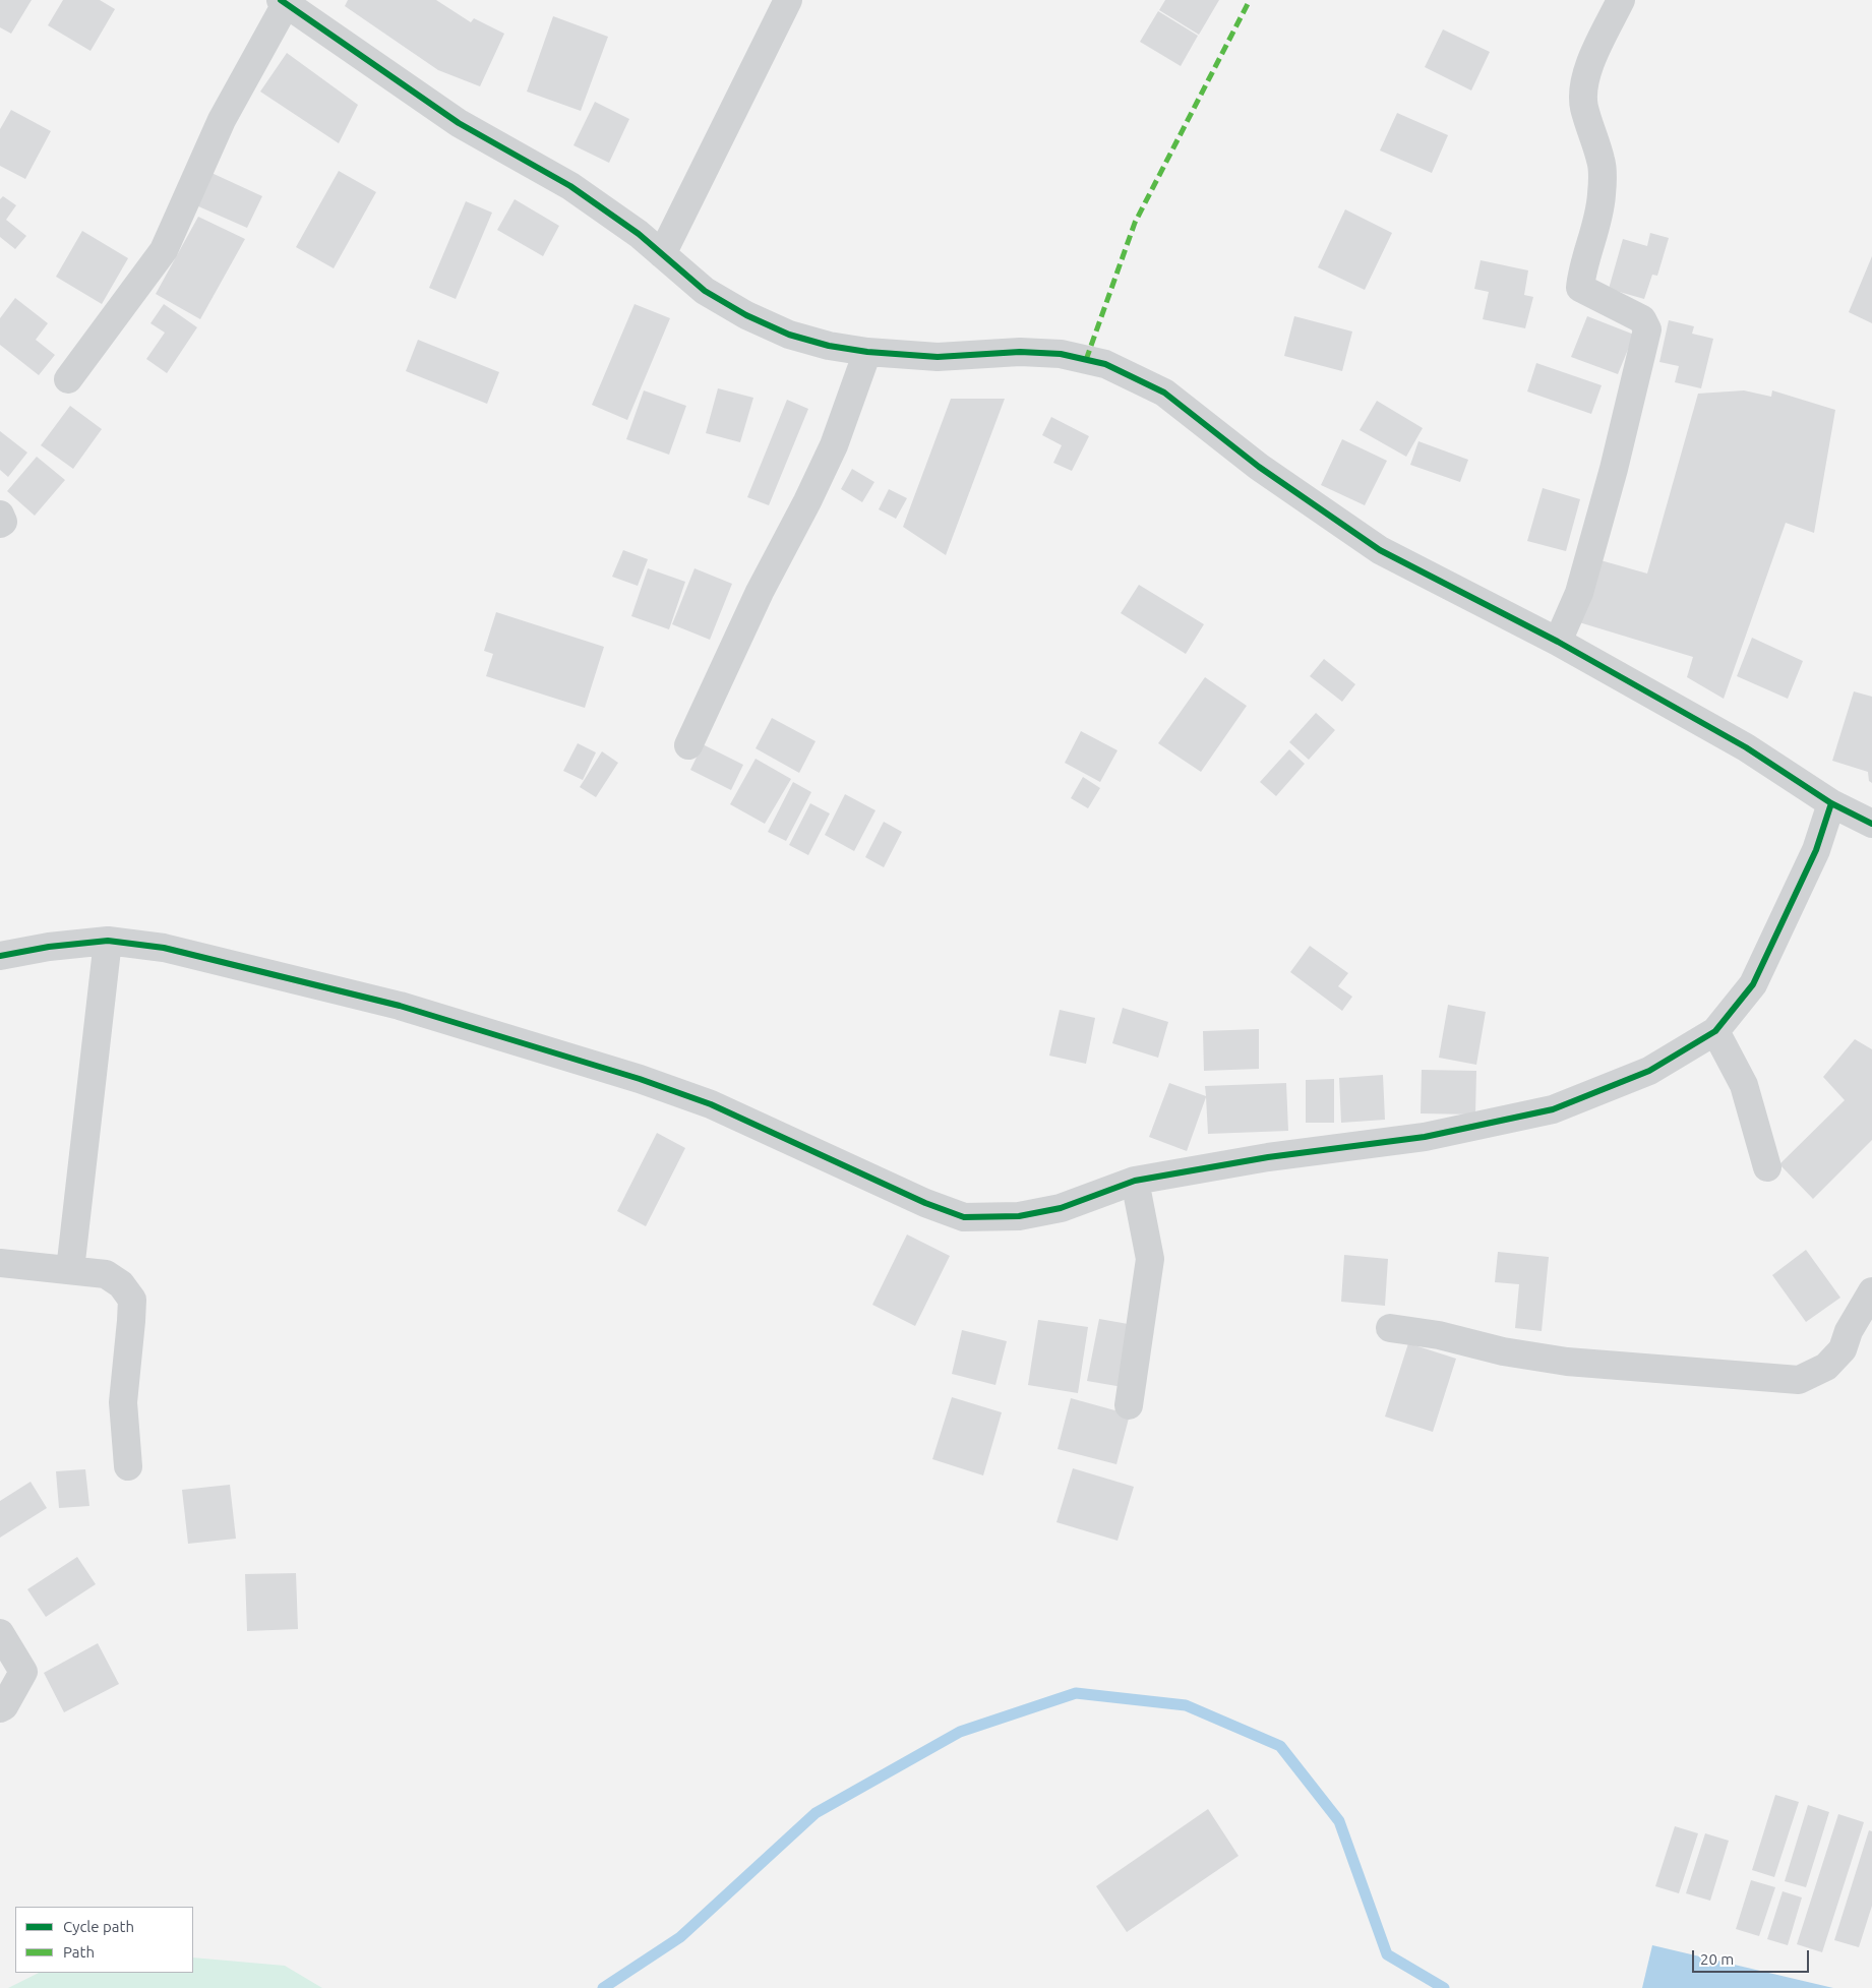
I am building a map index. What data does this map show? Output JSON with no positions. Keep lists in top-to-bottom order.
{
  "legend": ["Cycle path", "Path"],
  "scale_bar": "20 m"
}
